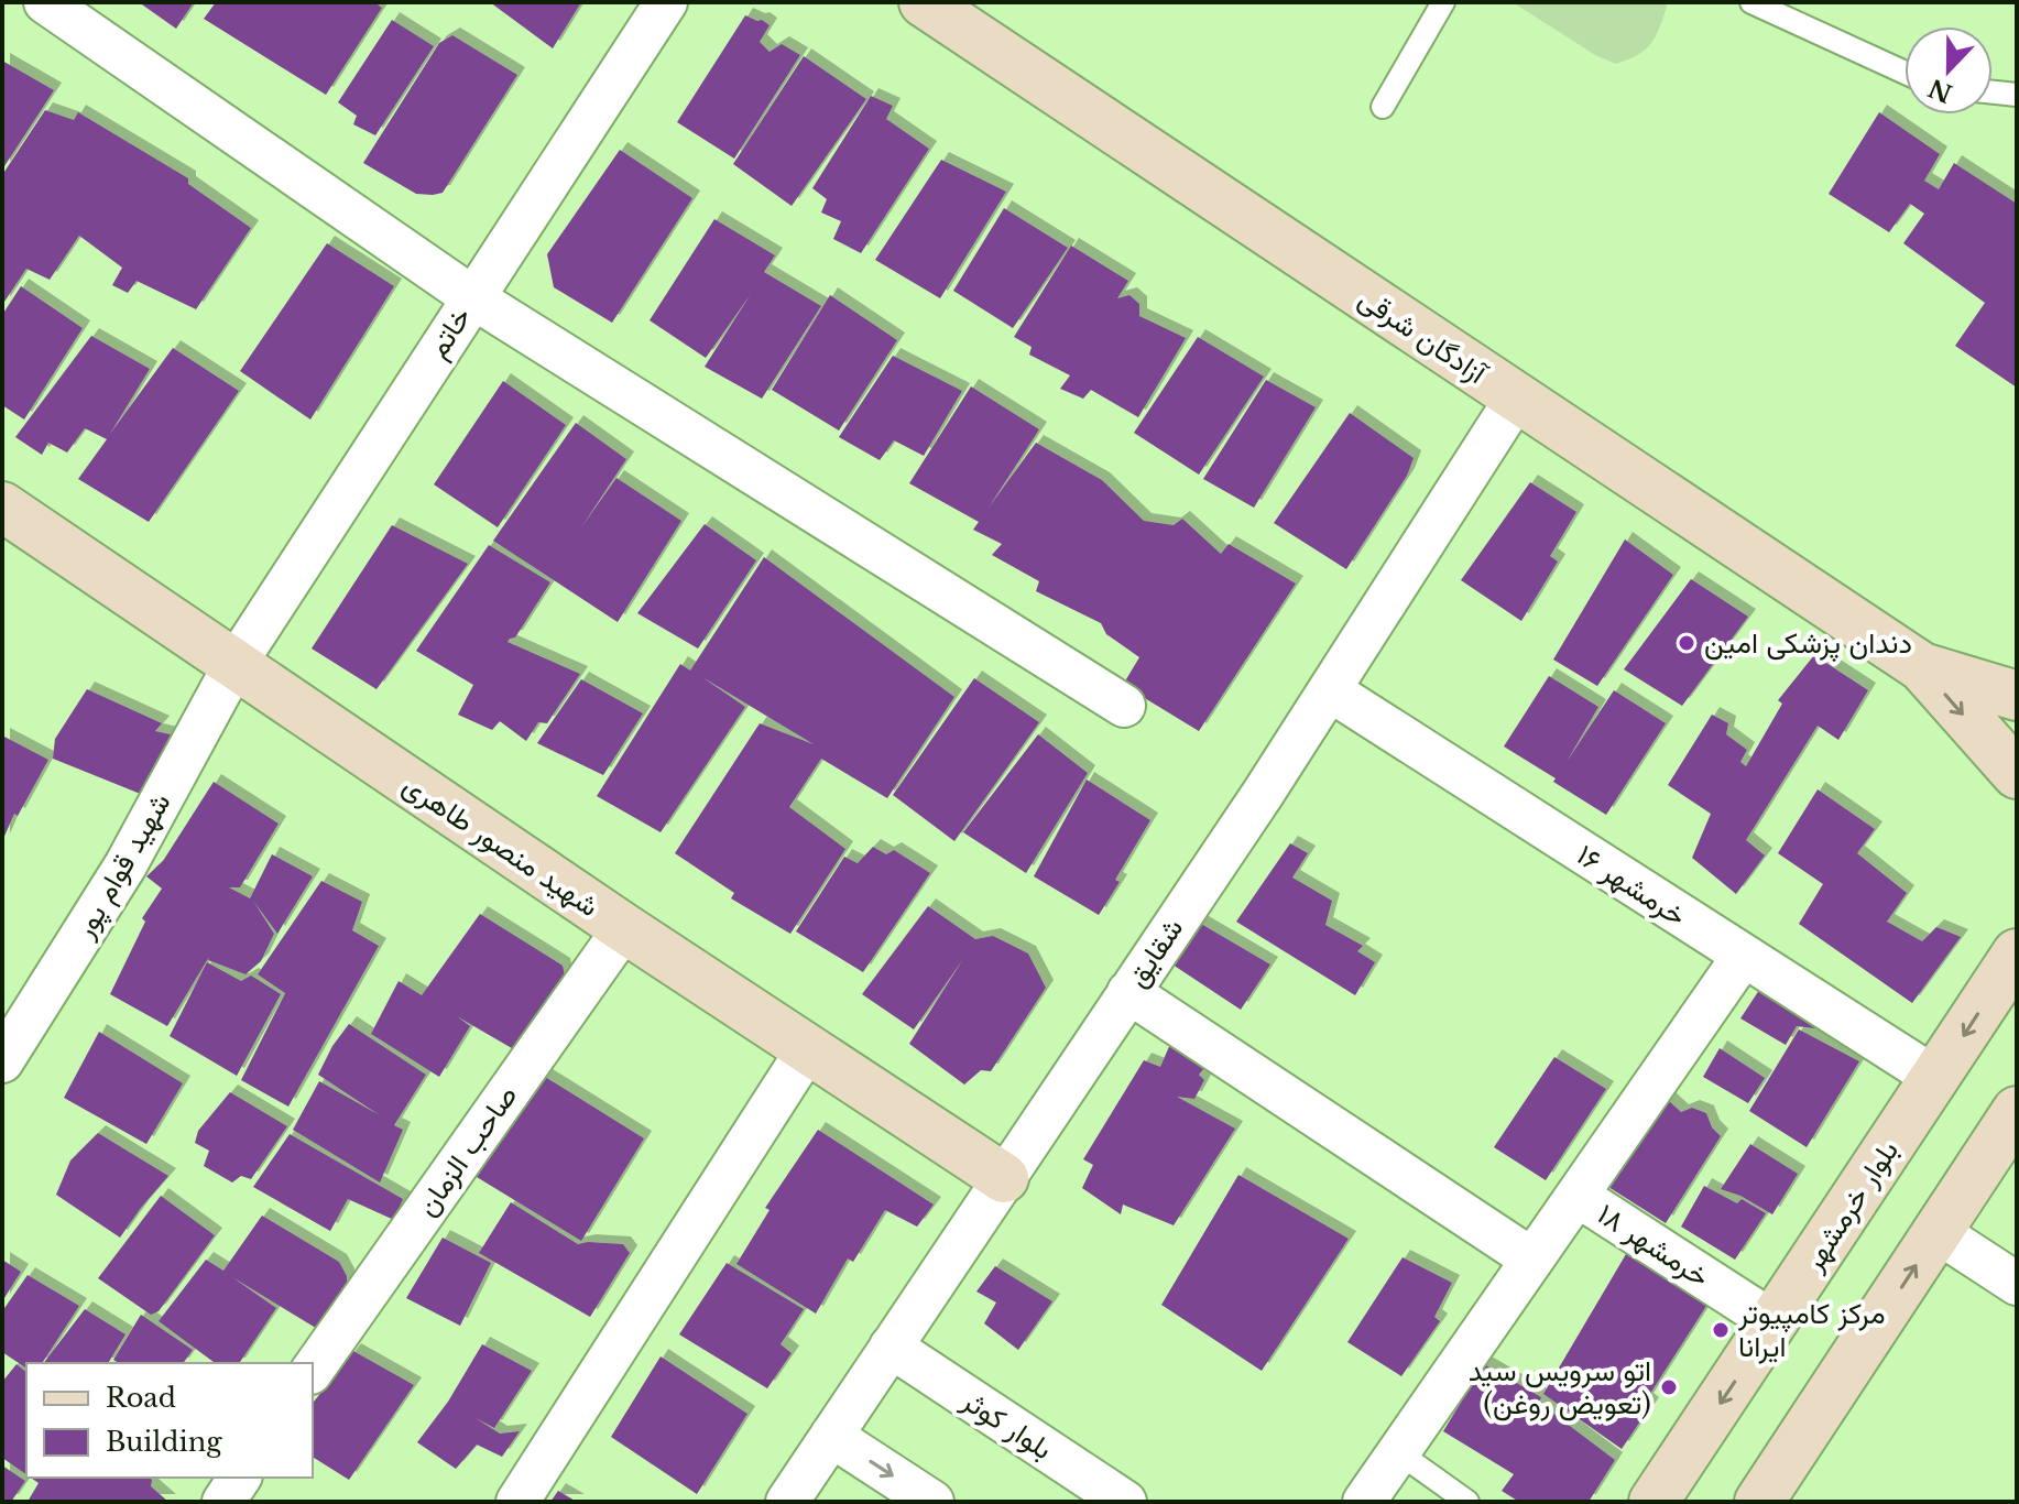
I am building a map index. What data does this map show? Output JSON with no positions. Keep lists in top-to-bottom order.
{
  "streets": {
    "main road": ["آزادگان شرقی", "شهید منصور طاهری", "بلوار خرمشهر"],
    "street": [
      "خاتم",
      "شهید قوام پور",
      "خرمشهر ۱۶",
      "شقایق",
      "صاحب الزمان",
      "خرمشهر ۱۸",
      "بلوار کوثر"
    ]
  },
  "crossings": [
    ["خاتم", "شهید منصور طاهری"],
    ["خاتم", "شهید قوام پور"],
    ["آزادگان شرقی", "شقایق"],
    ["شهید منصور طاهری", "شهید قوام پور"],
    ["شهید منصور طاهری", "شقایق"],
    ["شهید منصور طاهری", "صاحب الزمان"],
    ["خرمشهر ۱۶", "شقایق"],
    ["خرمشهر ۱۶", "بلوار خرمشهر"],
    ["شقایق", "بلوار کوثر"],
    ["بلوار خرمشهر", "خرمشهر ۱۸"]
  ],
  "places": ["دندان پزشکی امین", "مرکز کامپیوتر ایرانا", "اتو سرویس سید (تعویض روغن)"],
  "legend": ["Road", "Building"],
  "north": "bottom"
}
